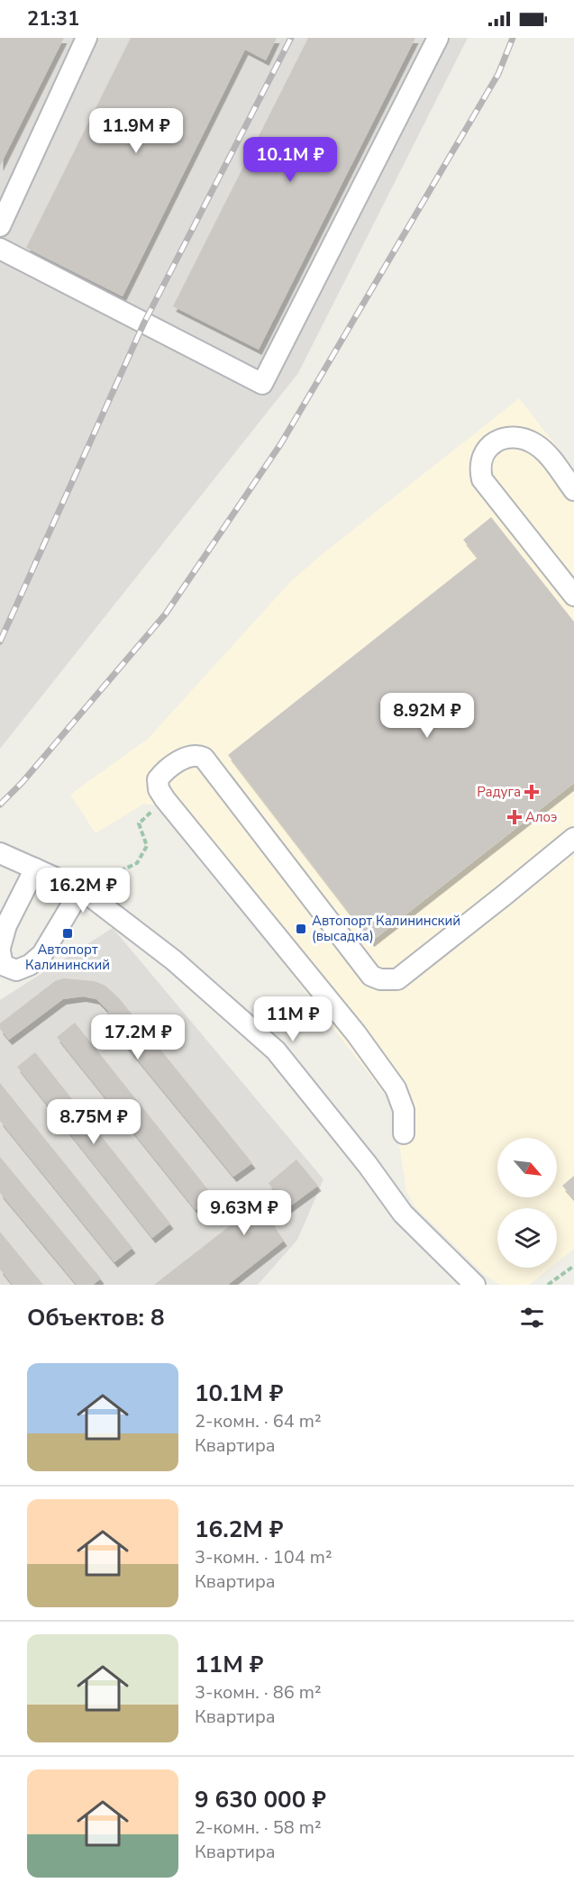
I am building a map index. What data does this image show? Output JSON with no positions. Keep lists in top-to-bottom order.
{
  "places": {
    "health": ["Радуга", "Алоэ"],
    "transit": ["Автопорт Калининский (высадка)", "Автопорт Калининский"]
  },
  "north": "bottom right",
  "page": {
    "status": "21:31",
    "price": [
      "11.9M ₽",
      "10.1M ₽",
      "8.92M ₽",
      "16.2M ₽",
      "11M ₽",
      "17.2M ₽",
      "8.75M ₽",
      "9.63M ₽"
    ],
    "heading": "Объектов: 8",
    "list": [
      {
        "name": "10.1M ₽",
        "note": "2-комн. · 64 m² · Квартира"
      },
      {
        "name": "16.2M ₽",
        "note": "3-комн. · 104 m² · Квартира"
      },
      {
        "name": "11M ₽",
        "note": "3-комн. · 86 m² · Квартира"
      },
      {
        "name": "9 630 000 ₽",
        "note": "2-комн. · 58 m² · Квартира"
      }
    ]
  }
}
